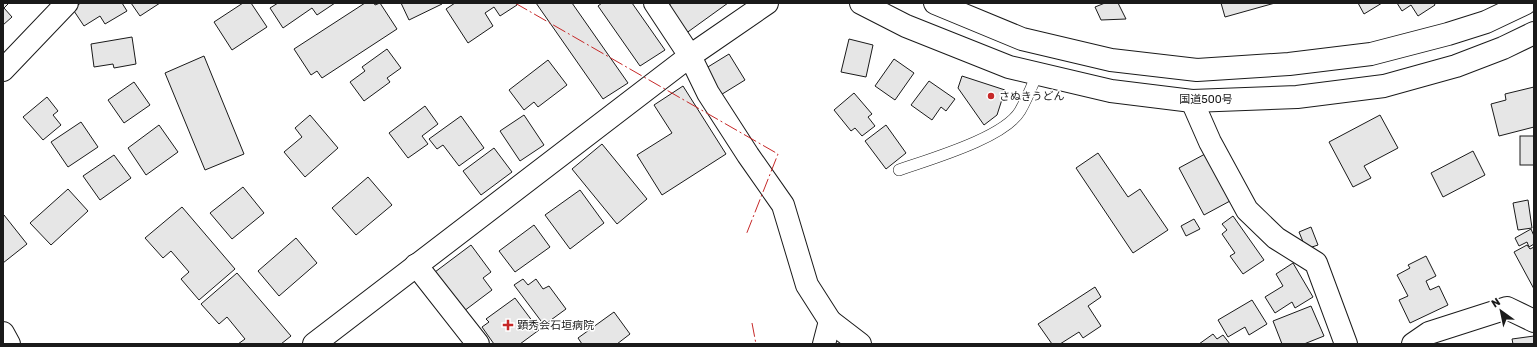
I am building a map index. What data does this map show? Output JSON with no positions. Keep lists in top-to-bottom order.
{
  "streets": {
    "main road": ["国道500号"]
  },
  "places": {
    "other": ["さぬきうどん"],
    "health": ["顕秀会石垣病院"]
  },
  "north": "top left"
}
